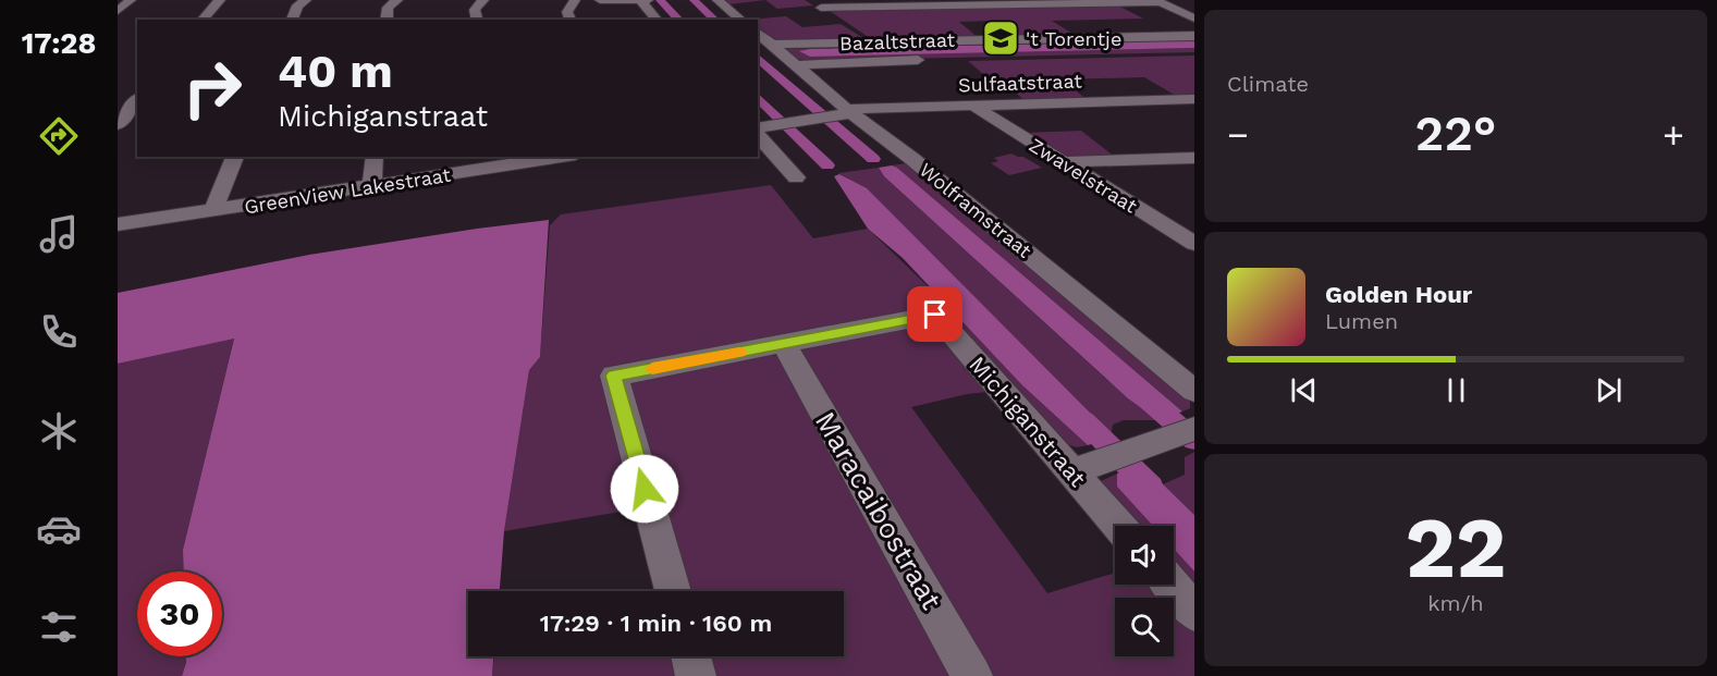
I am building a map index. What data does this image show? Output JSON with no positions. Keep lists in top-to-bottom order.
{
  "streets": {
    "street": [
      "Bazaltstraat",
      "Sulfaatstraat",
      "Zwavelstraat",
      "GreenView Lakestraat",
      "Wolframstraat",
      "Michiganstraat",
      "Maracaibostraat"
    ]
  },
  "crossings": [
    ["Bazaltstraat", "Wolframstraat"],
    ["Sulfaatstraat", "Zwavelstraat"],
    ["Sulfaatstraat", "Wolframstraat"],
    ["Michiganstraat", "Maracaibostraat"]
  ],
  "places": {
    "school or university": ["'t Torentje"]
  },
  "page": {
    "tabs": "17:28",
    "tile": [
      "Climate",
      ["22", "km/h"]
    ],
    "turn": ["40 m", "Michiganstraat"],
    "heat": ["−", "22°", "+"],
    "song": ["Golden Hour", "Lumen"],
    "limit": "30",
    "trip": "17:29 · 1 min · 160 m"
  }
}
